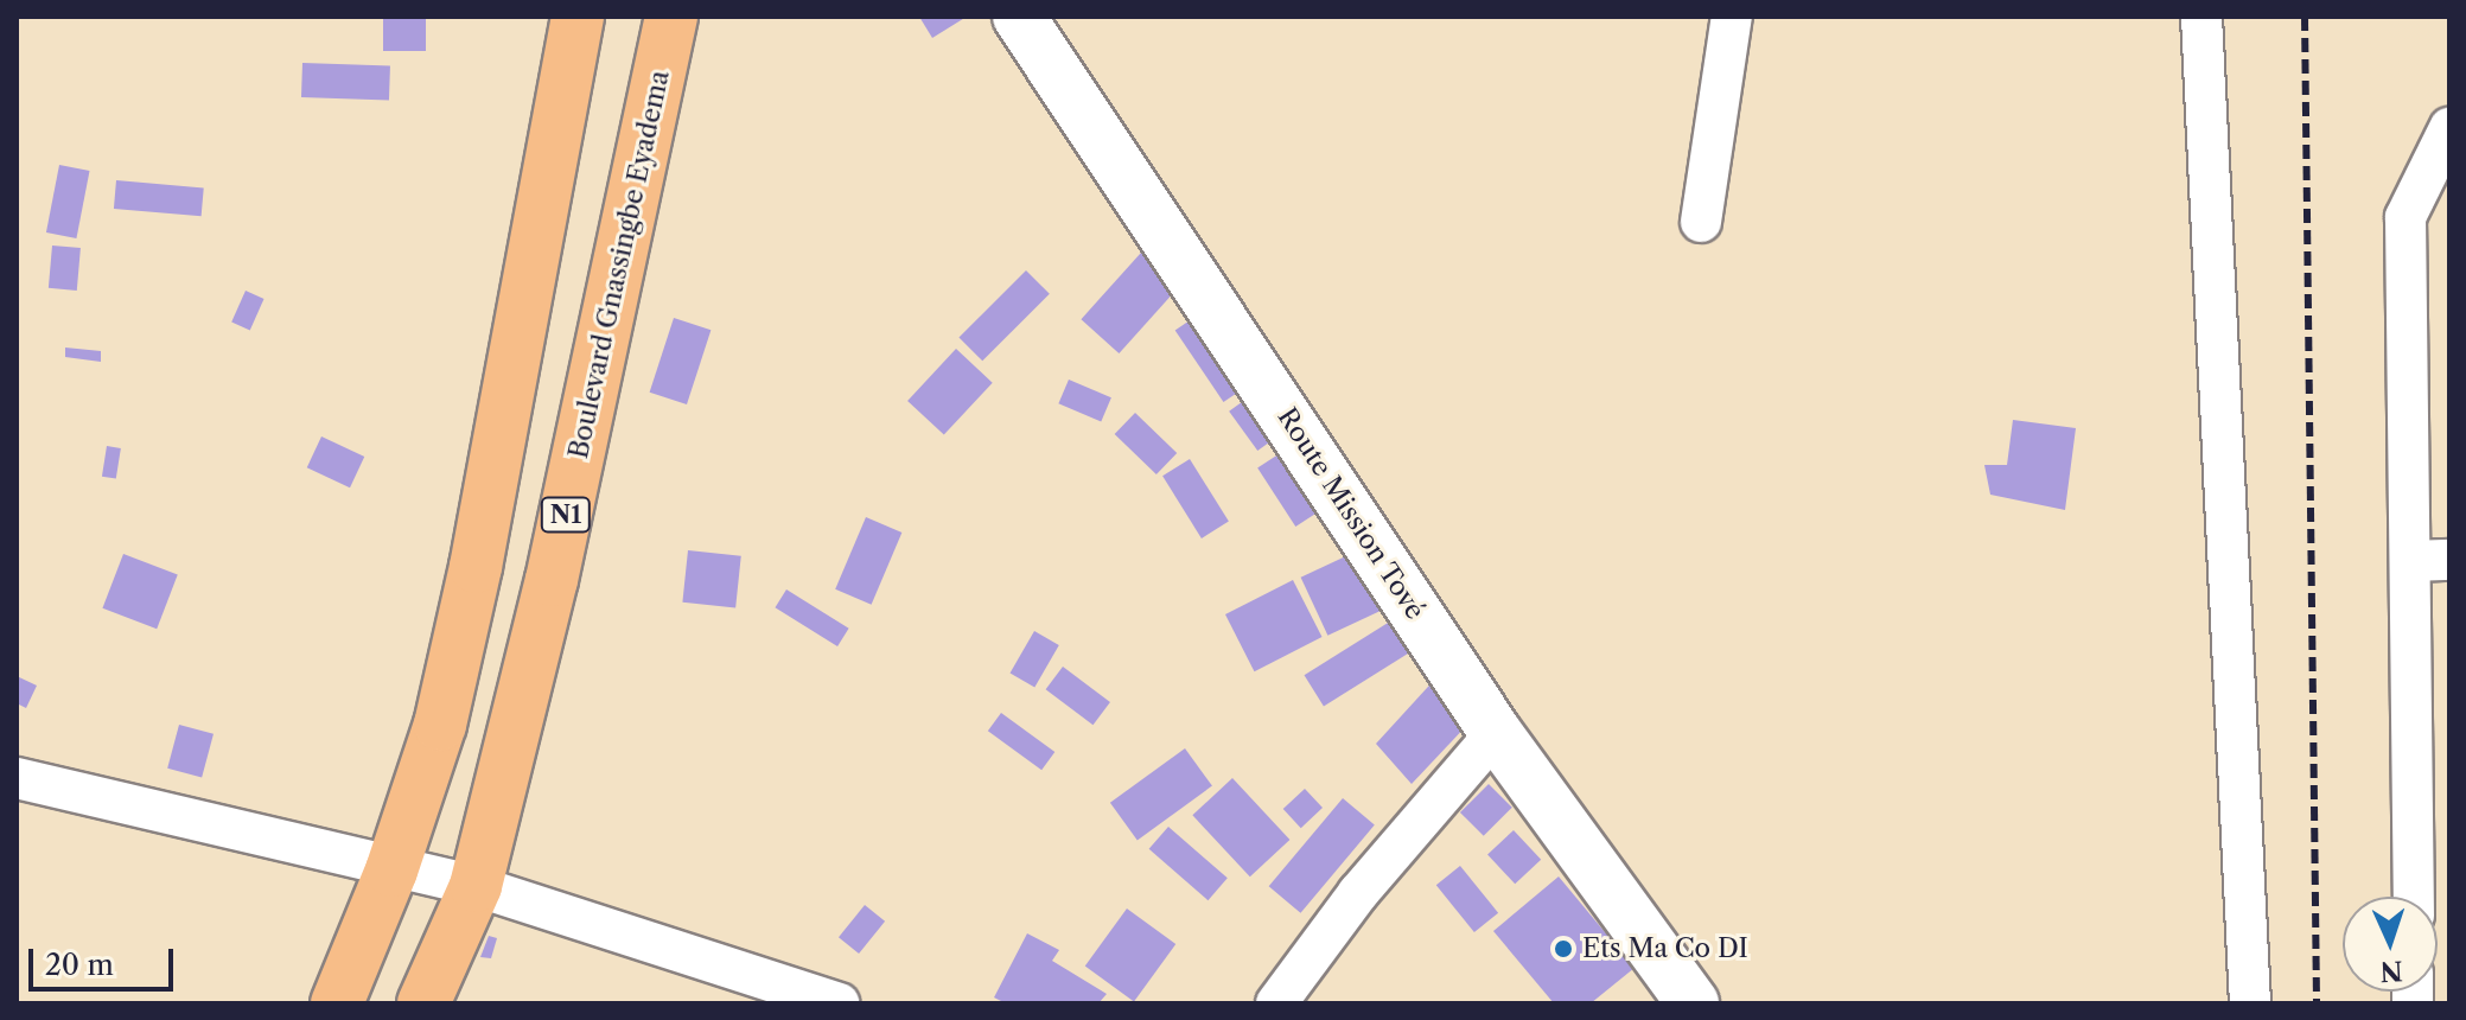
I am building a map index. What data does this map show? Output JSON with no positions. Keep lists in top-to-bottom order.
{
  "streets": {
    "highway": ["Boulevard Gnassingbe Eyadema", "N1"],
    "street": ["Route Mission Tové"]
  },
  "places": ["Ets Ma Co DI"],
  "scale_bar": "20 m",
  "north": "bottom"
}
